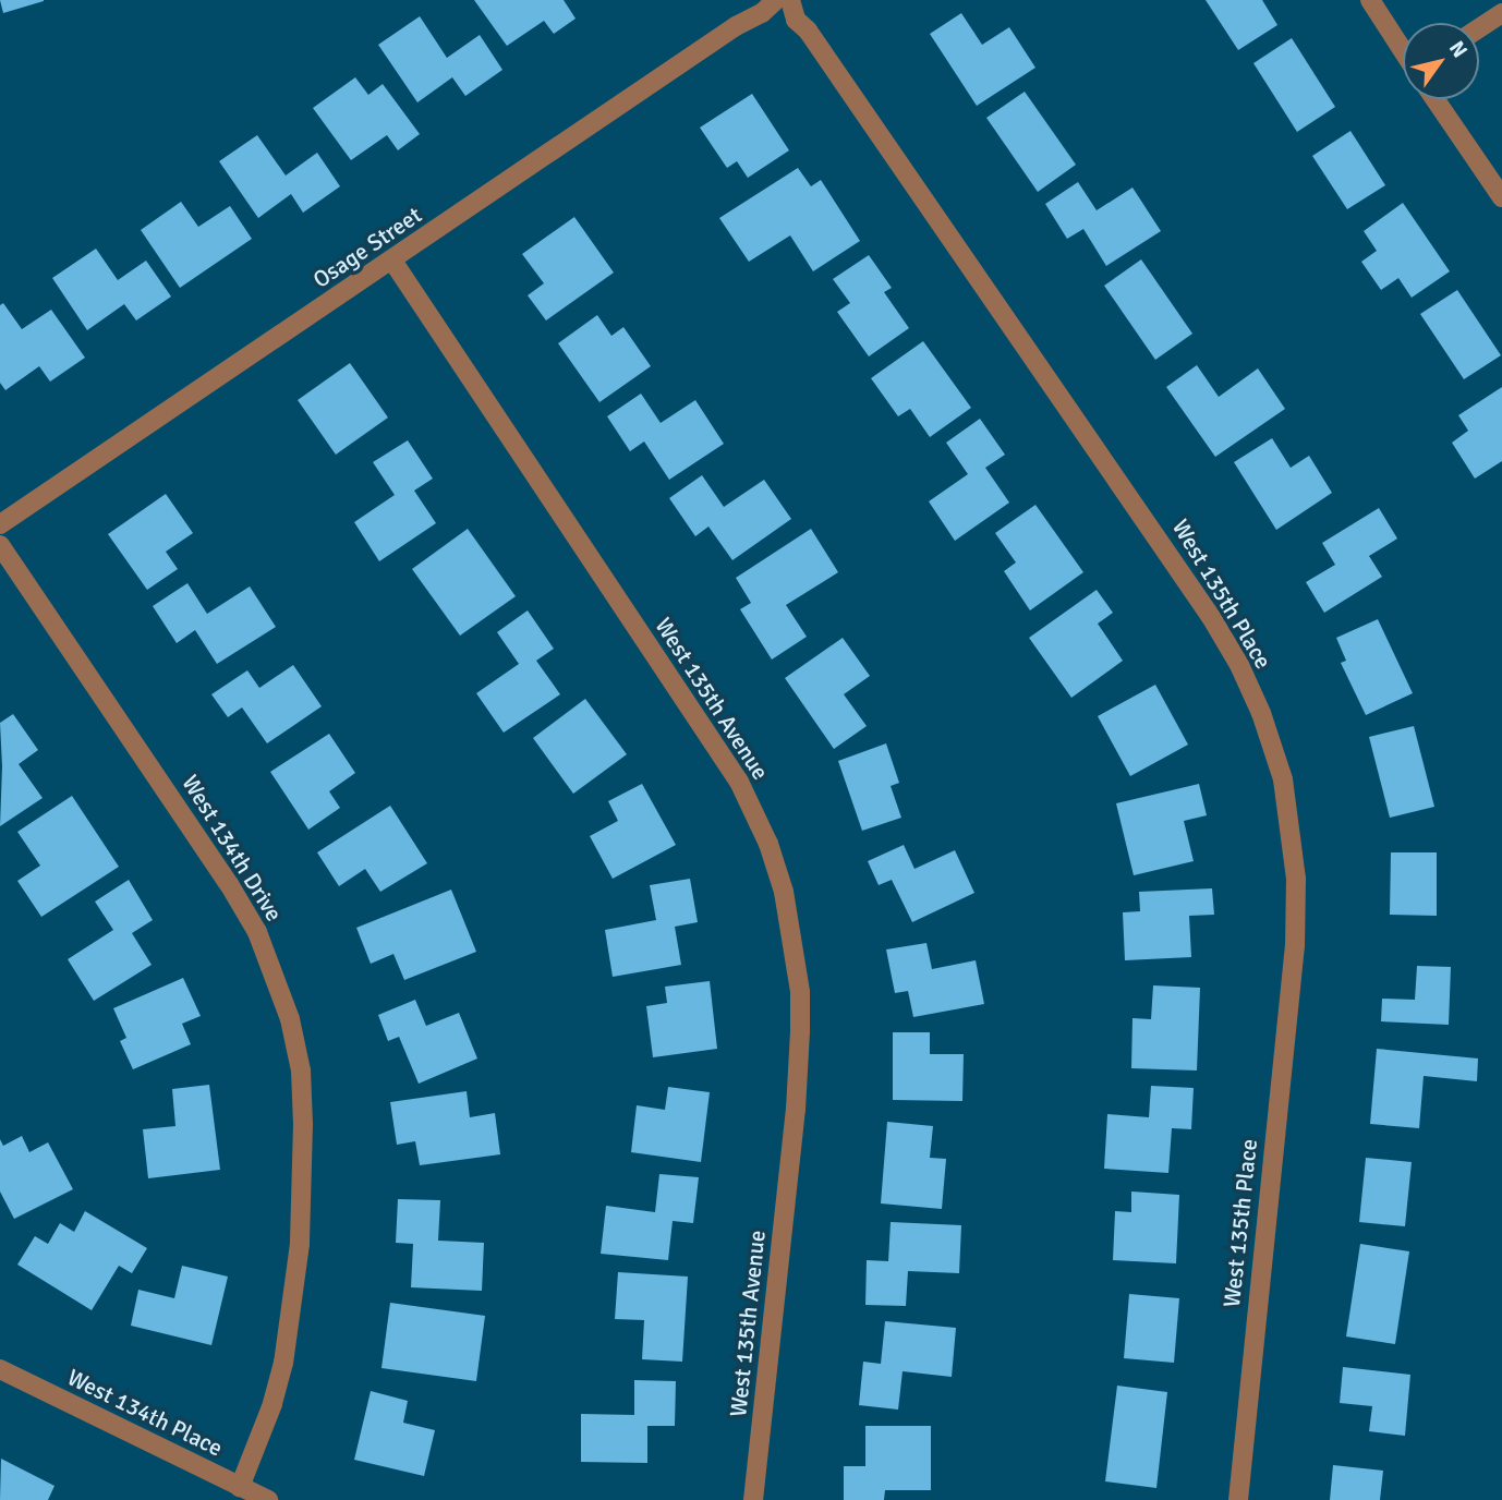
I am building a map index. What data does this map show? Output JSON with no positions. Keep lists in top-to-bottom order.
{
  "streets": {
    "street": [
      "Osage Street",
      "West 135th Place",
      "West 135th Avenue",
      "West 134th Drive",
      "West 134th Place"
    ]
  },
  "crossings": [
    ["Osage Street", "West 135th Avenue"],
    ["West 134th Drive", "West 134th Place"]
  ],
  "north": "top right"
}
